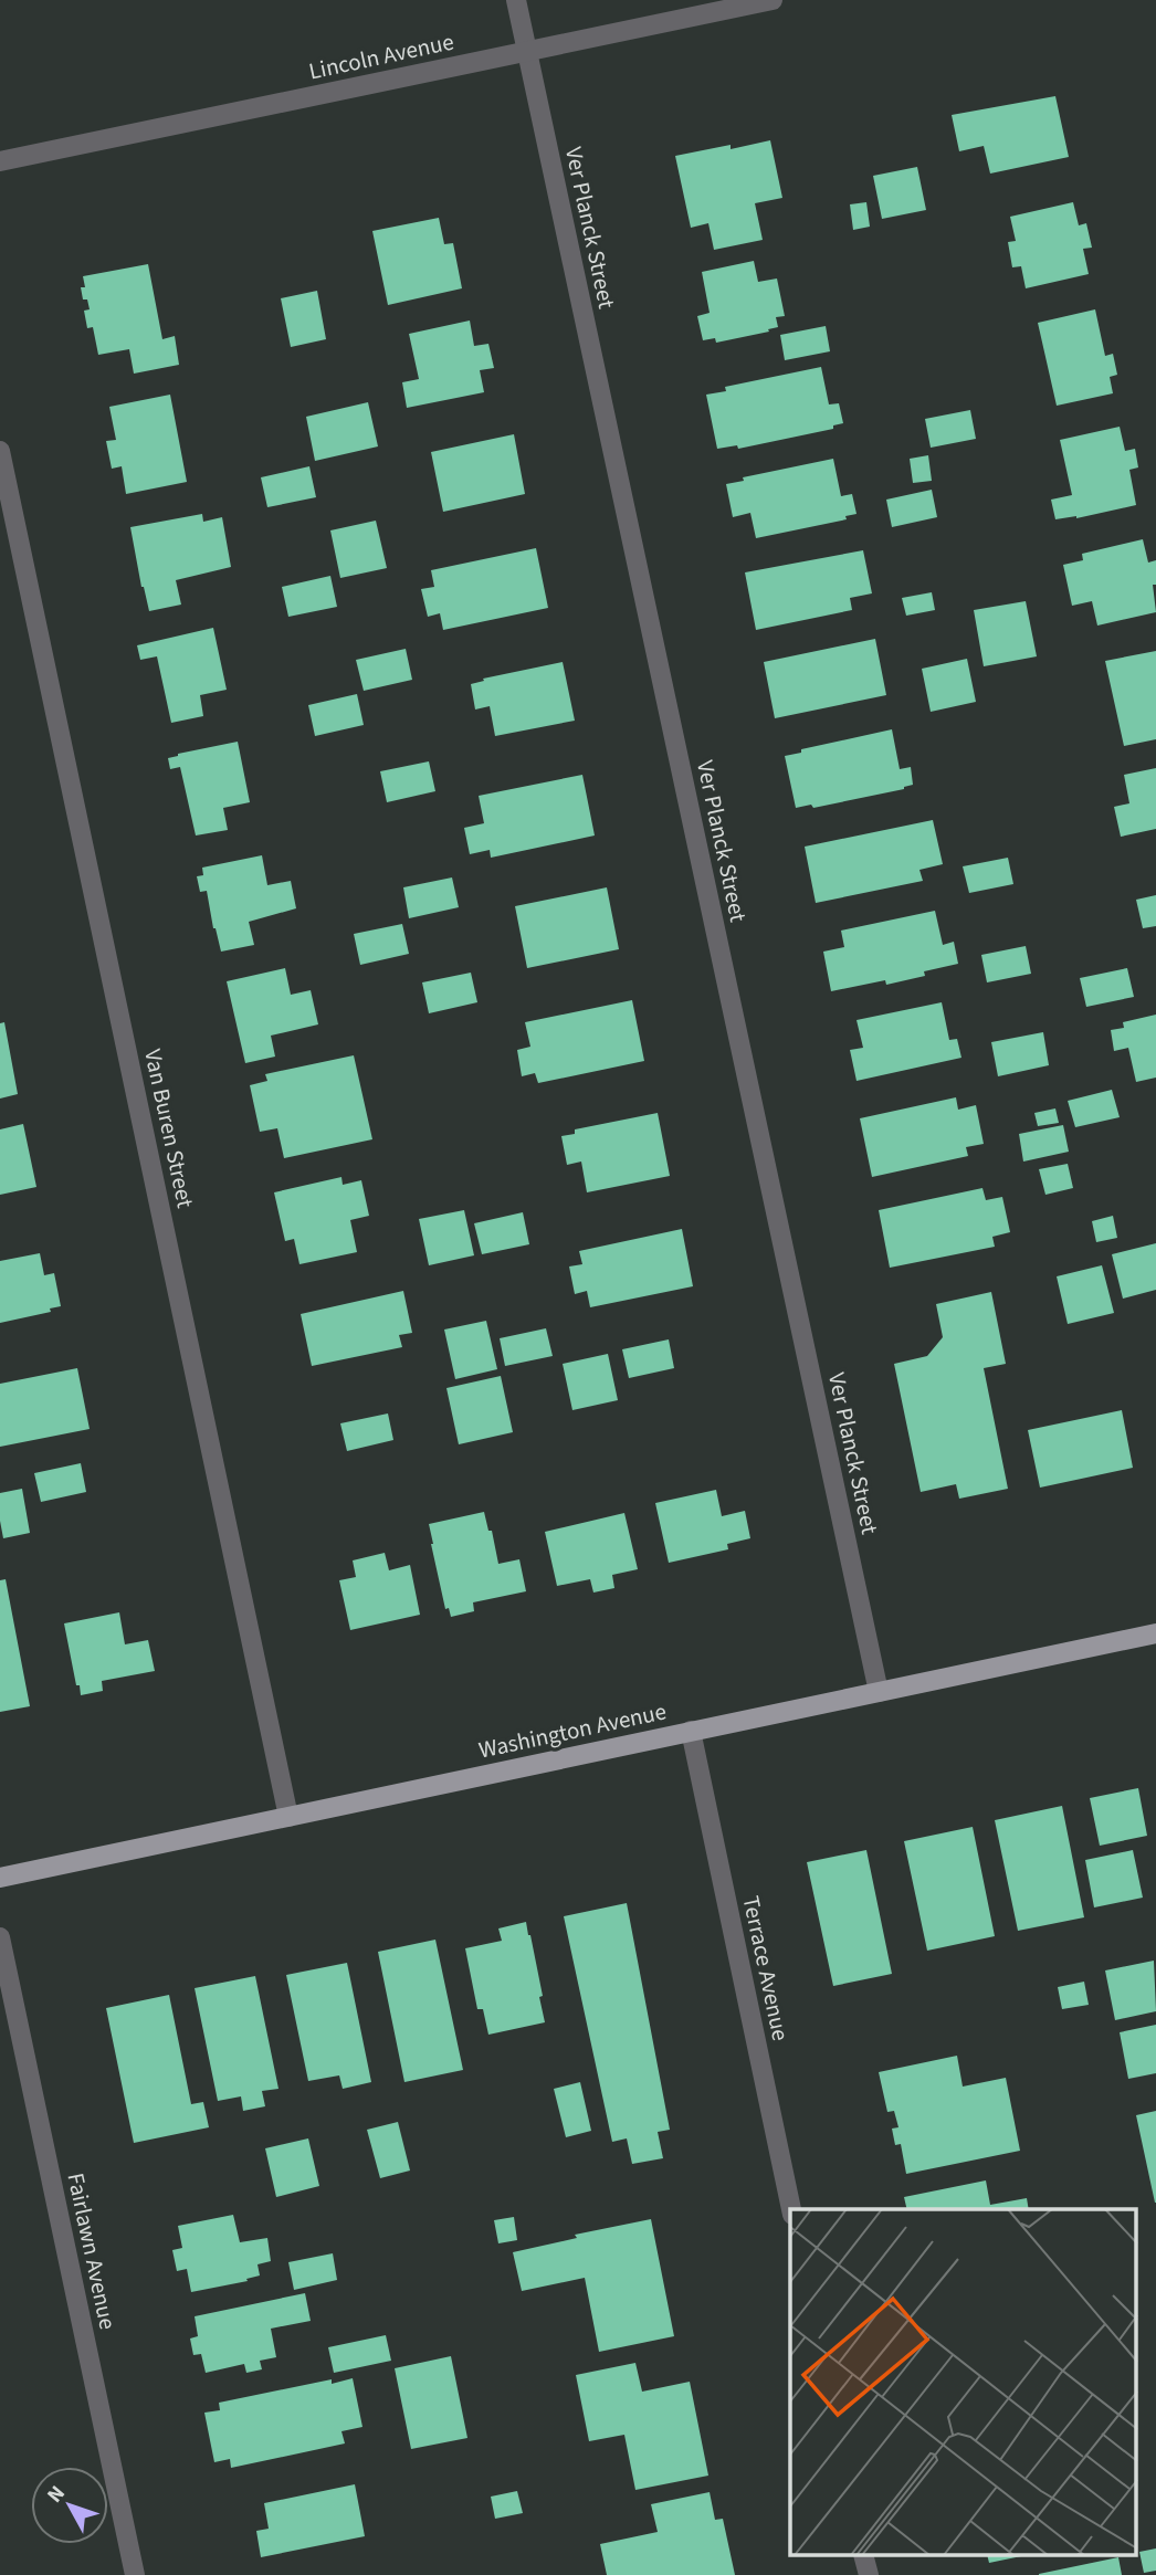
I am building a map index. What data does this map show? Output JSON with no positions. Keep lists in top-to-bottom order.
{
  "streets": {
    "main road": ["Washington Avenue"],
    "street": [
      "Lincoln Avenue",
      "Ver Planck Street",
      "Van Buren Street",
      "Terrace Avenue",
      "Fairlawn Avenue"
    ]
  },
  "crossings": [
    ["Lincoln Avenue", "Ver Planck Street"],
    ["Ver Planck Street", "Washington Avenue"],
    ["Van Buren Street", "Washington Avenue"],
    ["Washington Avenue", "Terrace Avenue"]
  ],
  "north": "top left"
}
